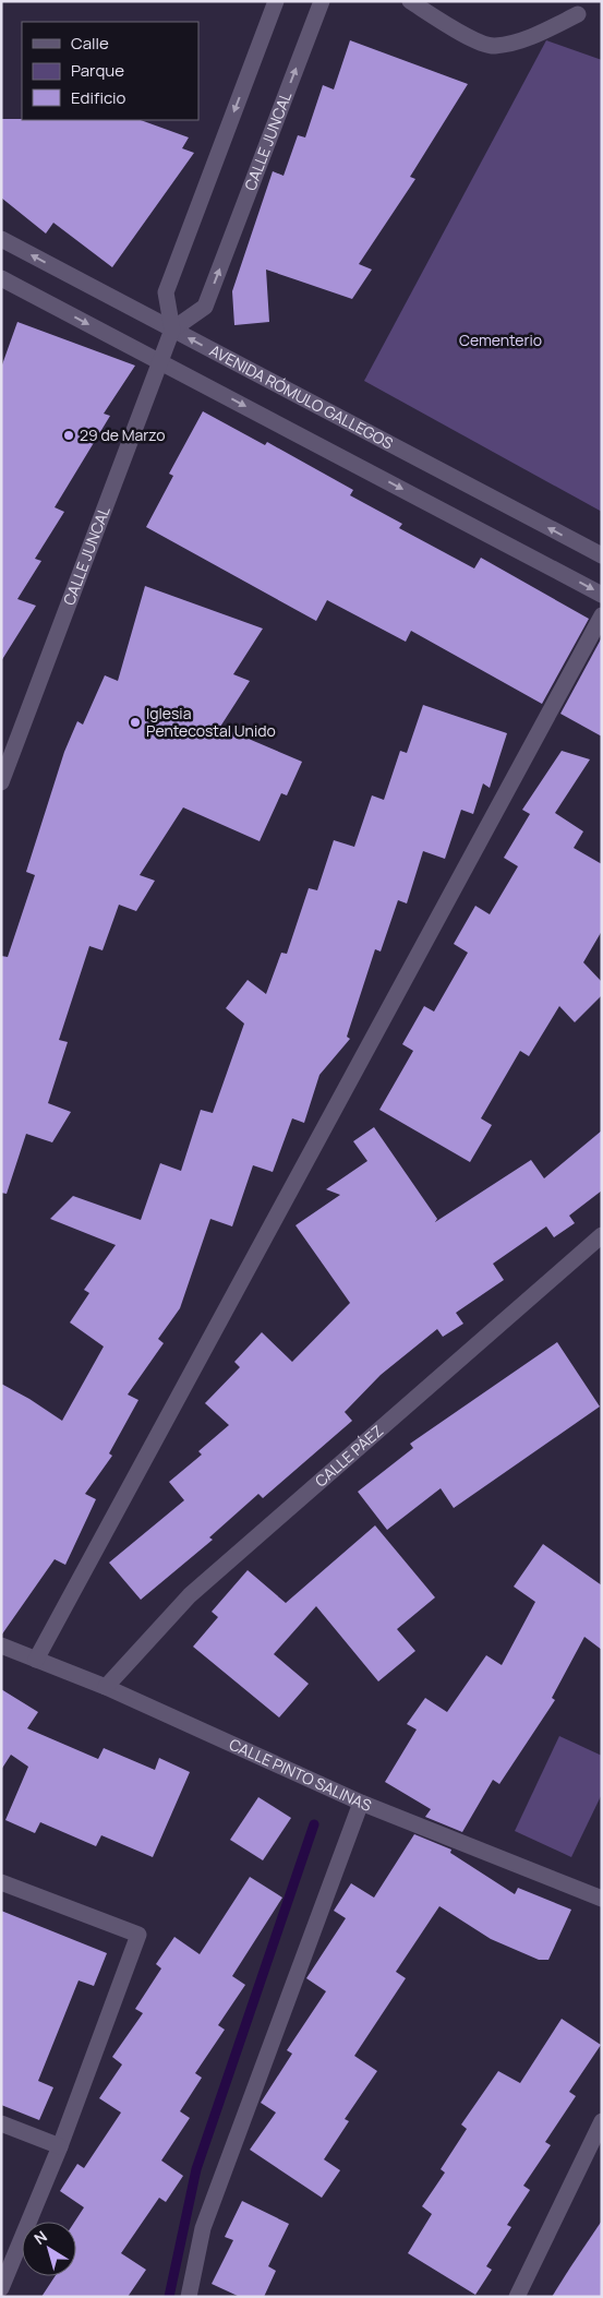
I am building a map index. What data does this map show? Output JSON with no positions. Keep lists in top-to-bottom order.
{
  "streets": {
    "street": [
      "CALLE JUNCAL",
      "AVENIDA RÓMULO GALLEGOS",
      "CALLE PÁEZ",
      "CALLE PINTO SALINAS"
    ]
  },
  "crossings": [
    ["CALLE JUNCAL", "AVENIDA RÓMULO GALLEGOS"],
    ["CALLE PÁEZ", "CALLE PINTO SALINAS"]
  ],
  "parks": ["Cementerio"],
  "places": ["29 de Marzo", "Iglesia Pentecostal Unido"],
  "legend": ["Calle", "Parque", "Edificio"],
  "north": "top left"
}
